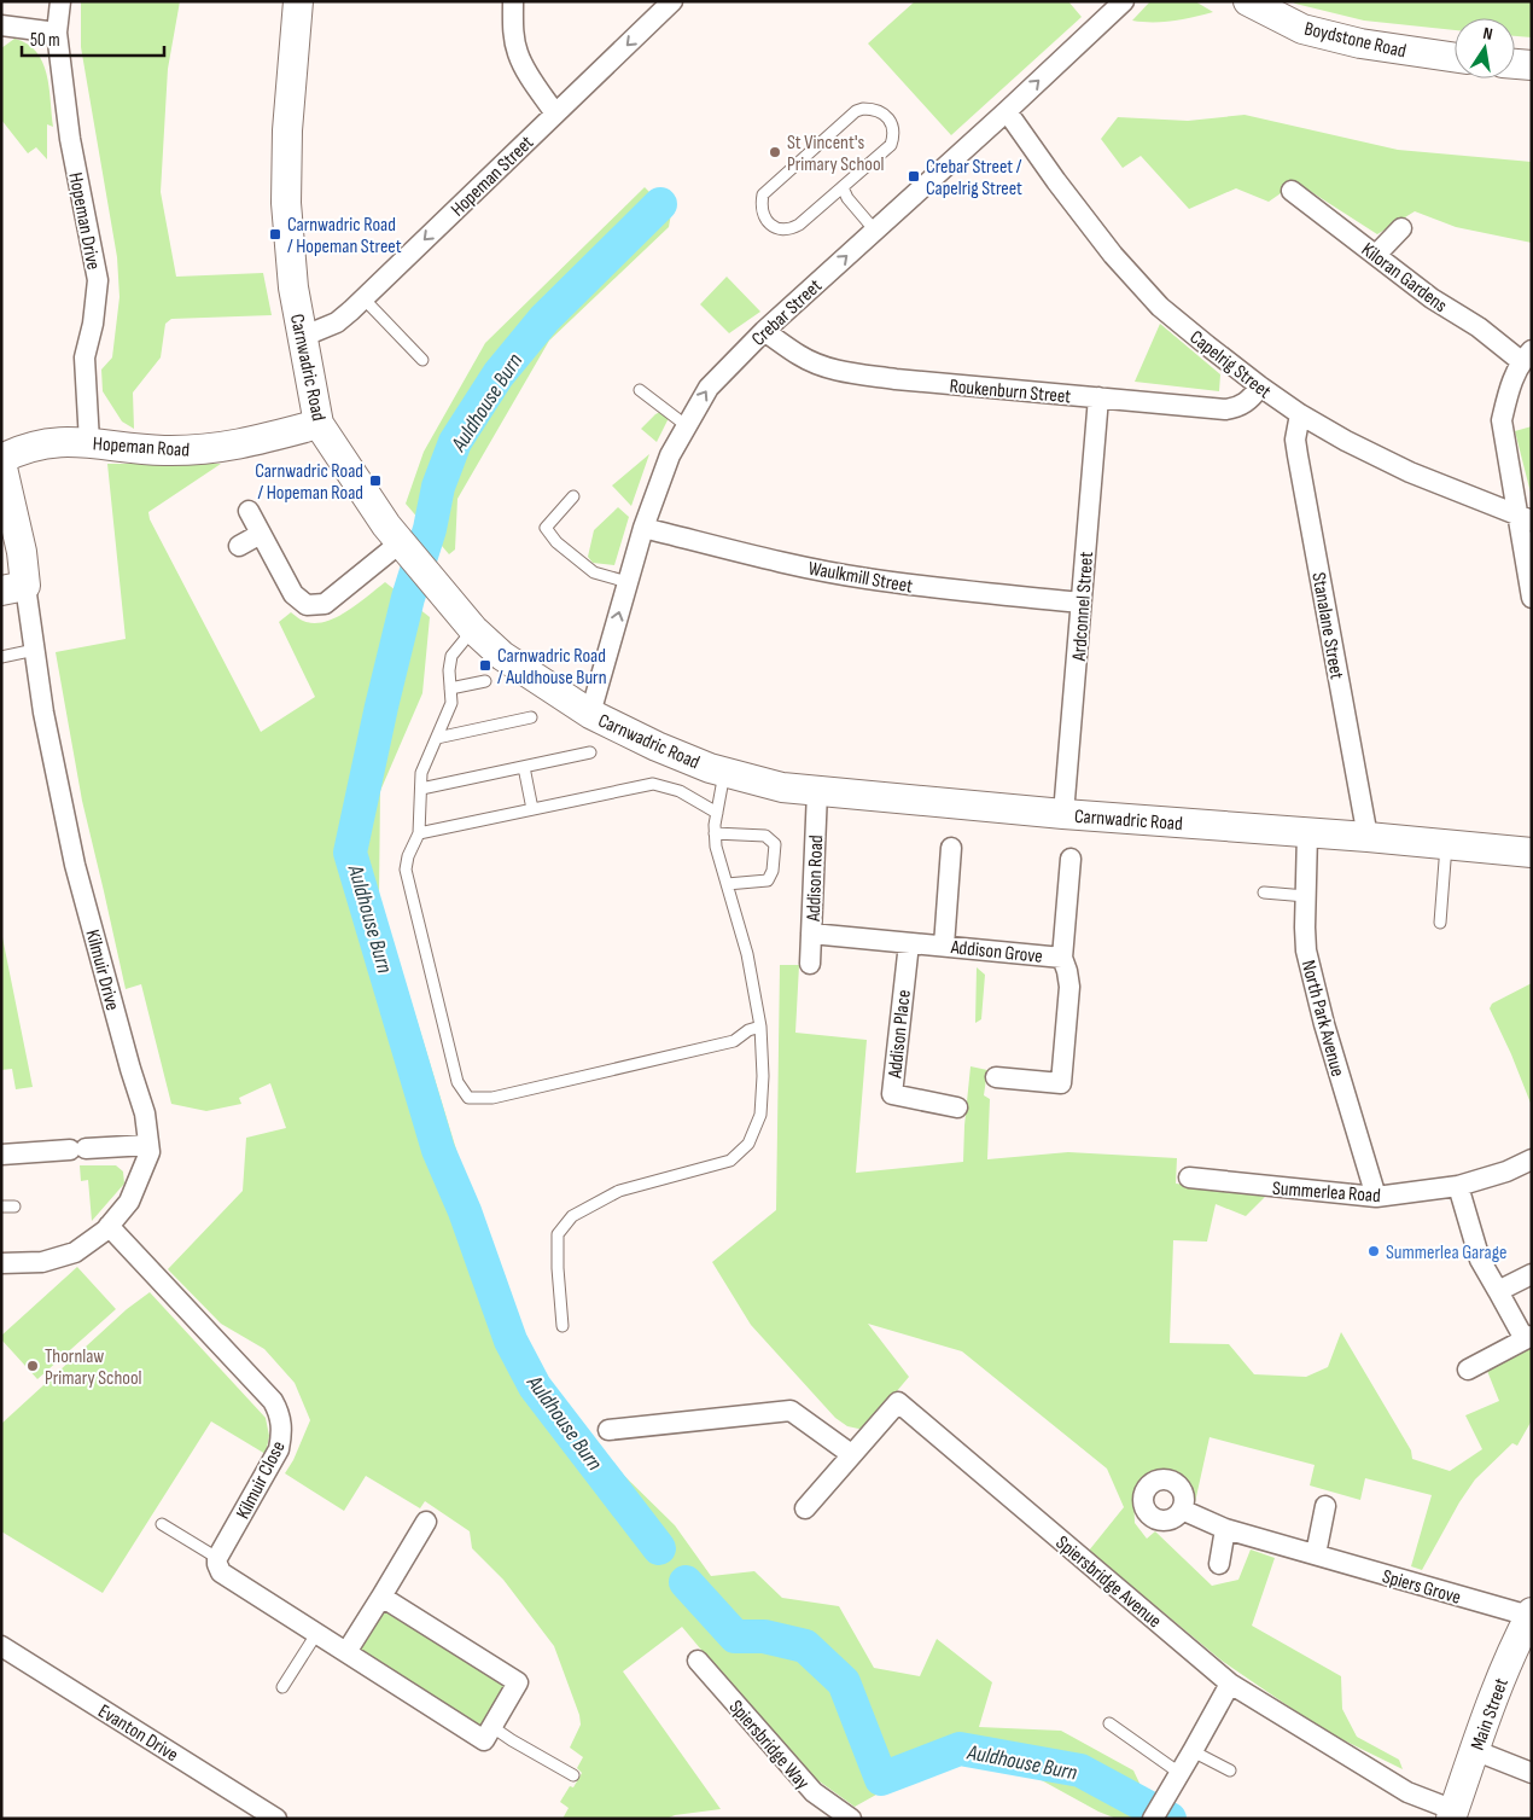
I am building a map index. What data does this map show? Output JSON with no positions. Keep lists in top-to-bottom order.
{
  "streets": {
    "street": [
      "Boydstone Road",
      "Hopeman Street",
      "Hopeman Drive",
      "Kiloran Gardens",
      "Crebar Street",
      "Capelrig Street",
      "Carnwadric Road",
      "Roukenburn Street",
      "Hopeman Road",
      "Waulkmill Street",
      "Ardconnel Street",
      "Stanalane Street",
      "Addison Road",
      "Addison Grove",
      "Kilmuir Drive",
      "North Park Avenue",
      "Addison Place",
      "Summerlea Road",
      "Kilmuir Close",
      "Spiersbridge Avenue",
      "Spiers Grove",
      "Main Street",
      "Evanton Drive",
      "Spiersbridge Way"
    ]
  },
  "crossings": [
    ["Hopeman Street", "Carnwadric Road"],
    ["Hopeman Drive", "Hopeman Road"],
    ["Crebar Street", "Capelrig Street"],
    ["Crebar Street", "Carnwadric Road"],
    ["Crebar Street", "Roukenburn Street"],
    ["Crebar Street", "Waulkmill Street"],
    ["Capelrig Street", "Roukenburn Street"],
    ["Capelrig Street", "Stanalane Street"],
    ["Carnwadric Road", "Hopeman Road"],
    ["Carnwadric Road", "Ardconnel Street"],
    ["Carnwadric Road", "Stanalane Street"],
    ["Carnwadric Road", "Addison Road"],
    ["Carnwadric Road", "North Park Avenue"],
    ["Roukenburn Street", "Ardconnel Street"],
    ["Waulkmill Street", "Ardconnel Street"],
    ["Addison Road", "Addison Grove"],
    ["Addison Grove", "Addison Place"],
    ["Kilmuir Drive", "Kilmuir Close"],
    ["North Park Avenue", "Summerlea Road"],
    ["Spiersbridge Avenue", "Main Street"],
    ["Spiers Grove", "Main Street"]
  ],
  "one_way": ["Hopeman Street", "Crebar Street"],
  "water": ["Auldhouse Burn"],
  "places": {
    "other": ["St Vincent's Primary School", "Summerlea Garage", "Thornlaw Primary School"],
    "transit": [
      "Crebar Street / Capelrig Street",
      "Carnwadric Road / Hopeman Street",
      "Carnwadric Road / Hopeman Road",
      "Carnwadric Road / Auldhouse Burn"
    ]
  },
  "scale_bar": "50 m",
  "north": "top"
}
